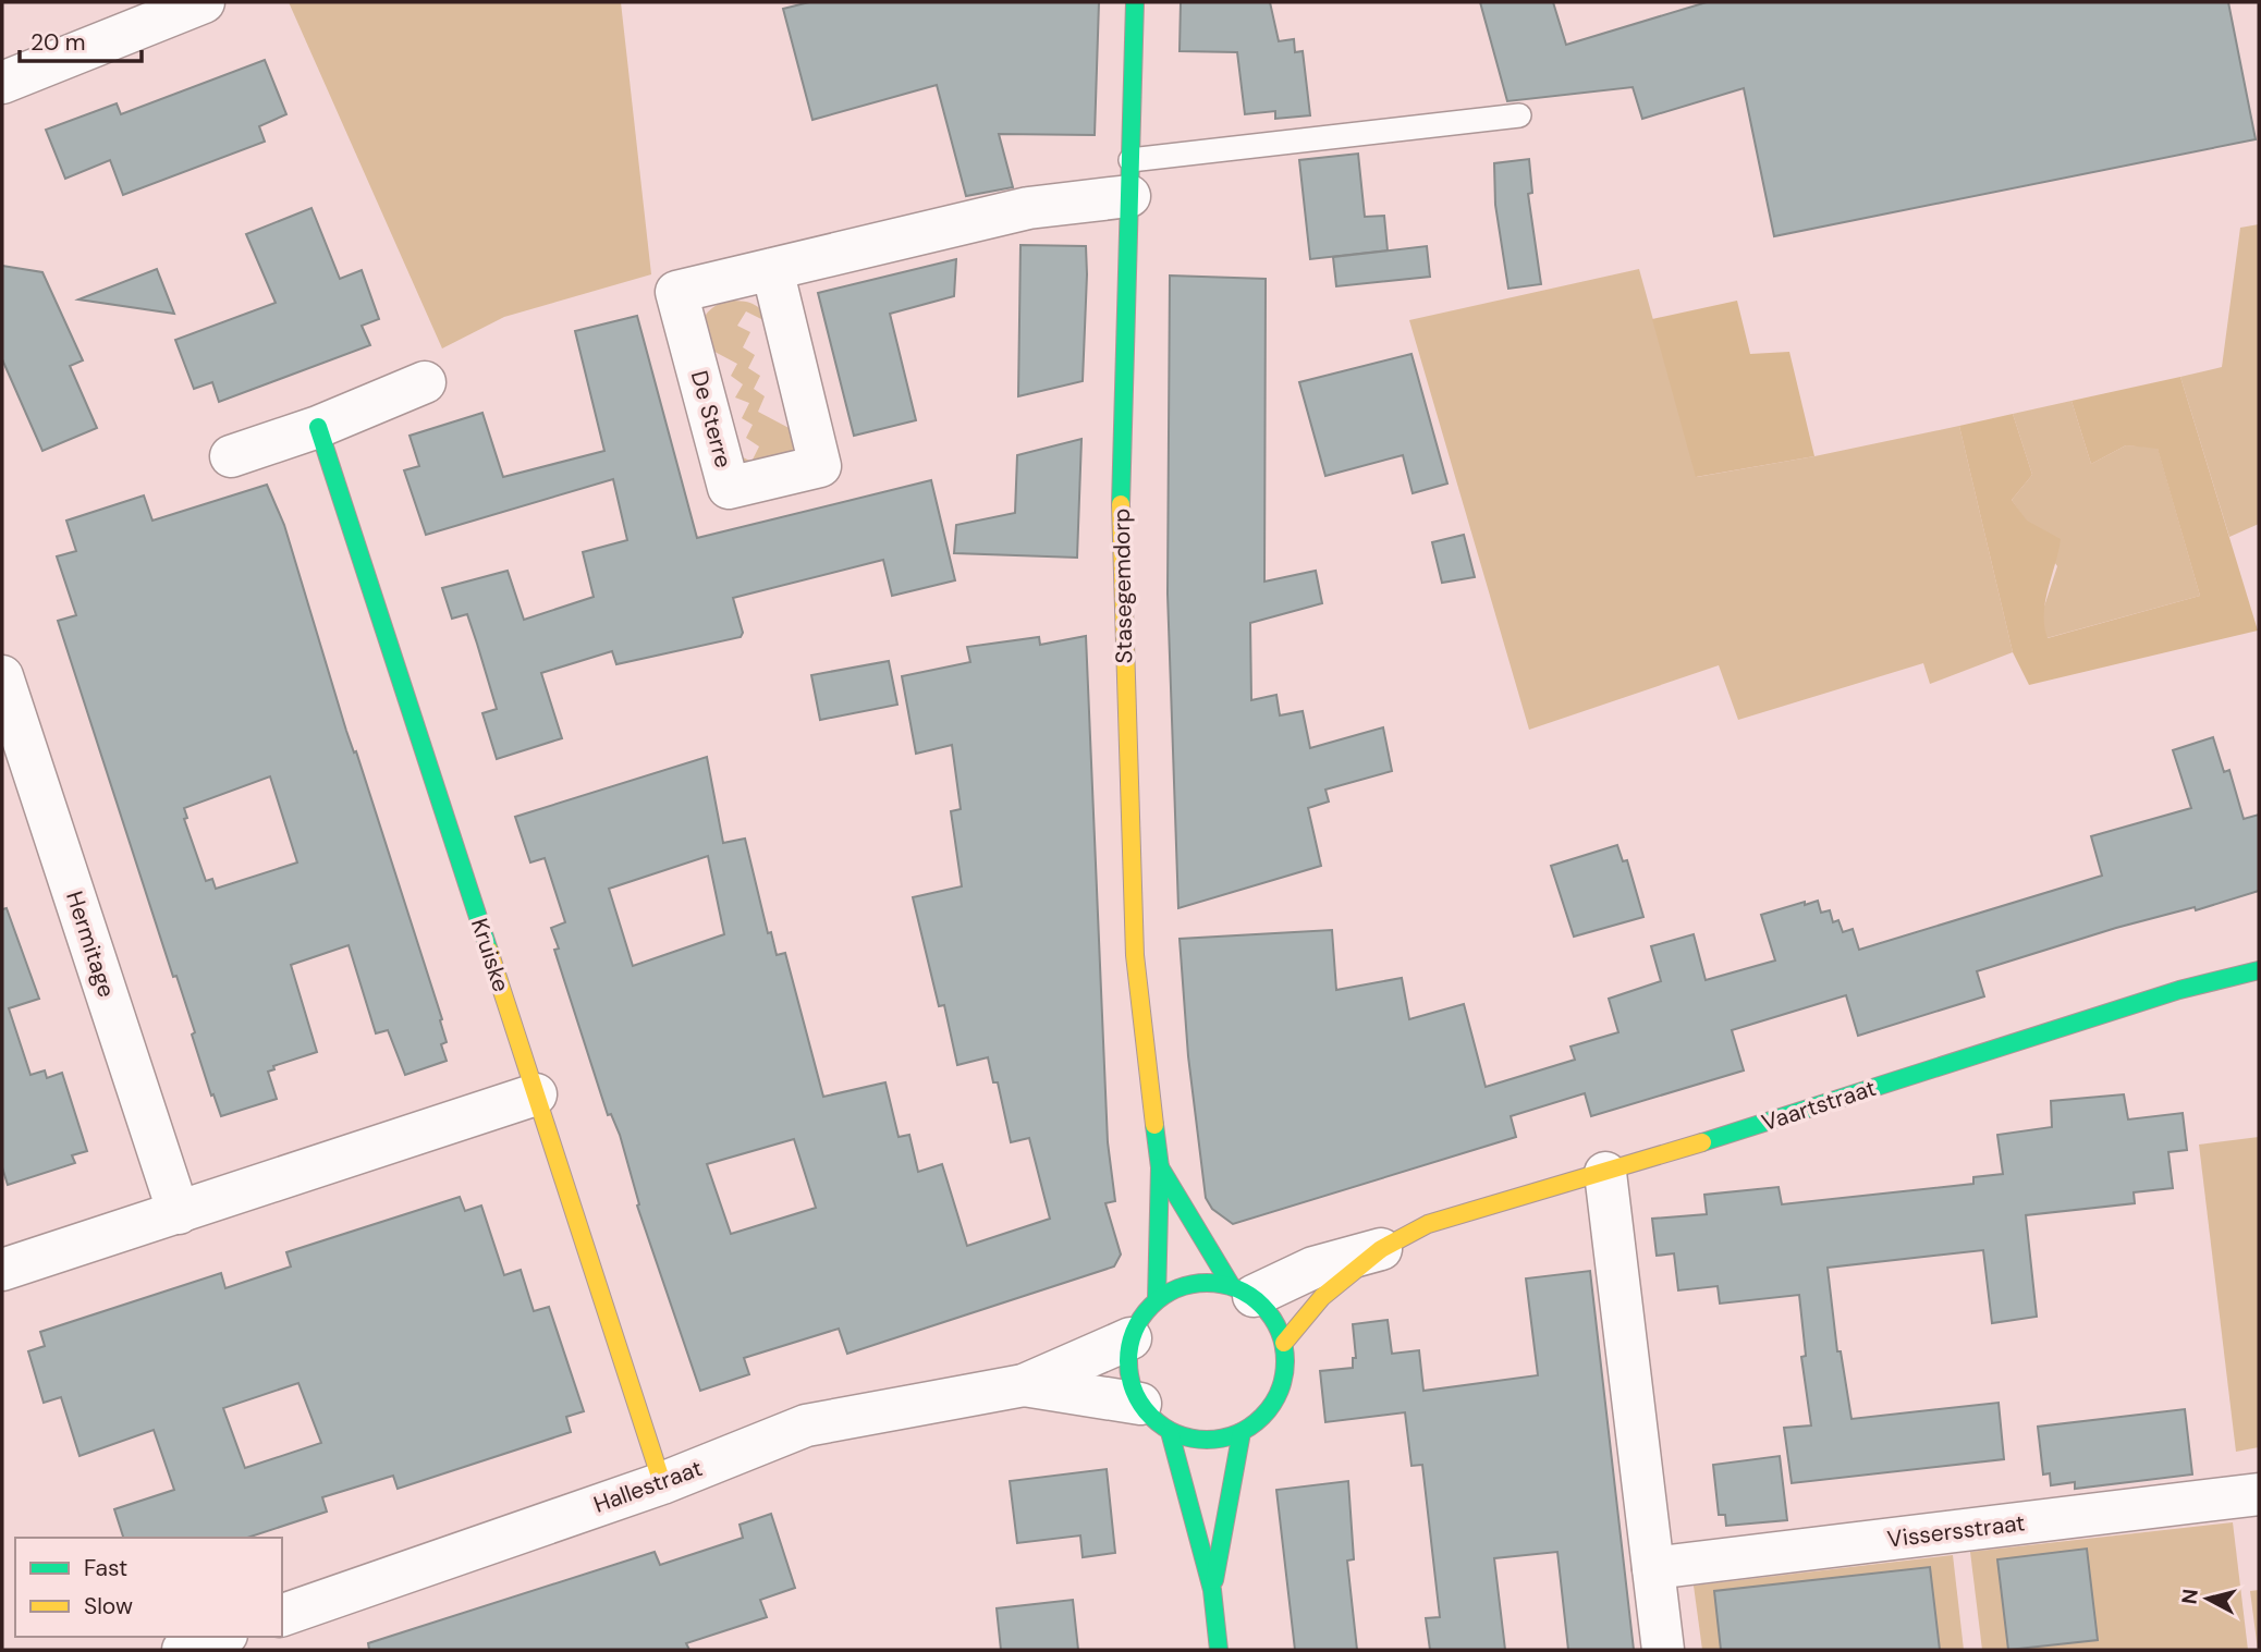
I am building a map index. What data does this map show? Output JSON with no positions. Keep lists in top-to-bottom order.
{
  "streets": {
    "street": [
      "De Sterre",
      "Stasegemdorp",
      "Hermitage",
      "Kruiske",
      "Vaartstraat",
      "Hallestraat",
      "Vissersstraat"
    ]
  },
  "crossings": [
    ["De Sterre", "Stasegemdorp"],
    ["Stasegemdorp", "Vaartstraat"],
    ["Stasegemdorp", "Hallestraat"],
    ["Kruiske", "Hallestraat"],
    ["Vaartstraat", "Hallestraat"]
  ],
  "legend": ["Fast", "Slow"],
  "scale_bar": "20 m",
  "north": "left"
}
